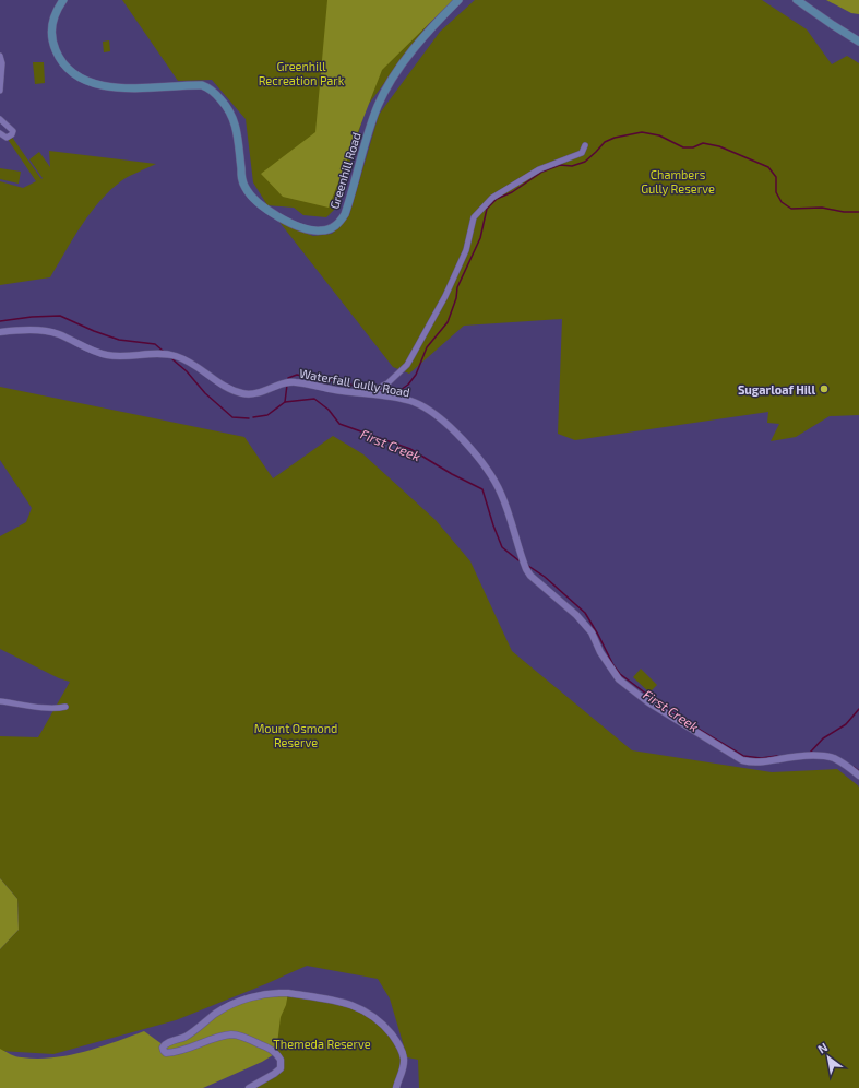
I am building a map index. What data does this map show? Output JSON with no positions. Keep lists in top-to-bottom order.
{
  "streets": {
    "main road": ["Greenhill Road"],
    "street": ["Waterfall Gully Road"]
  },
  "water": ["First Creek"],
  "parks": [
    "Greenhill Recreation Park",
    "Chambers Gully Reserve",
    "Mount Osmond Reserve",
    "Themeda Reserve"
  ],
  "places": ["Sugarloaf Hill"],
  "north": "top left"
}
